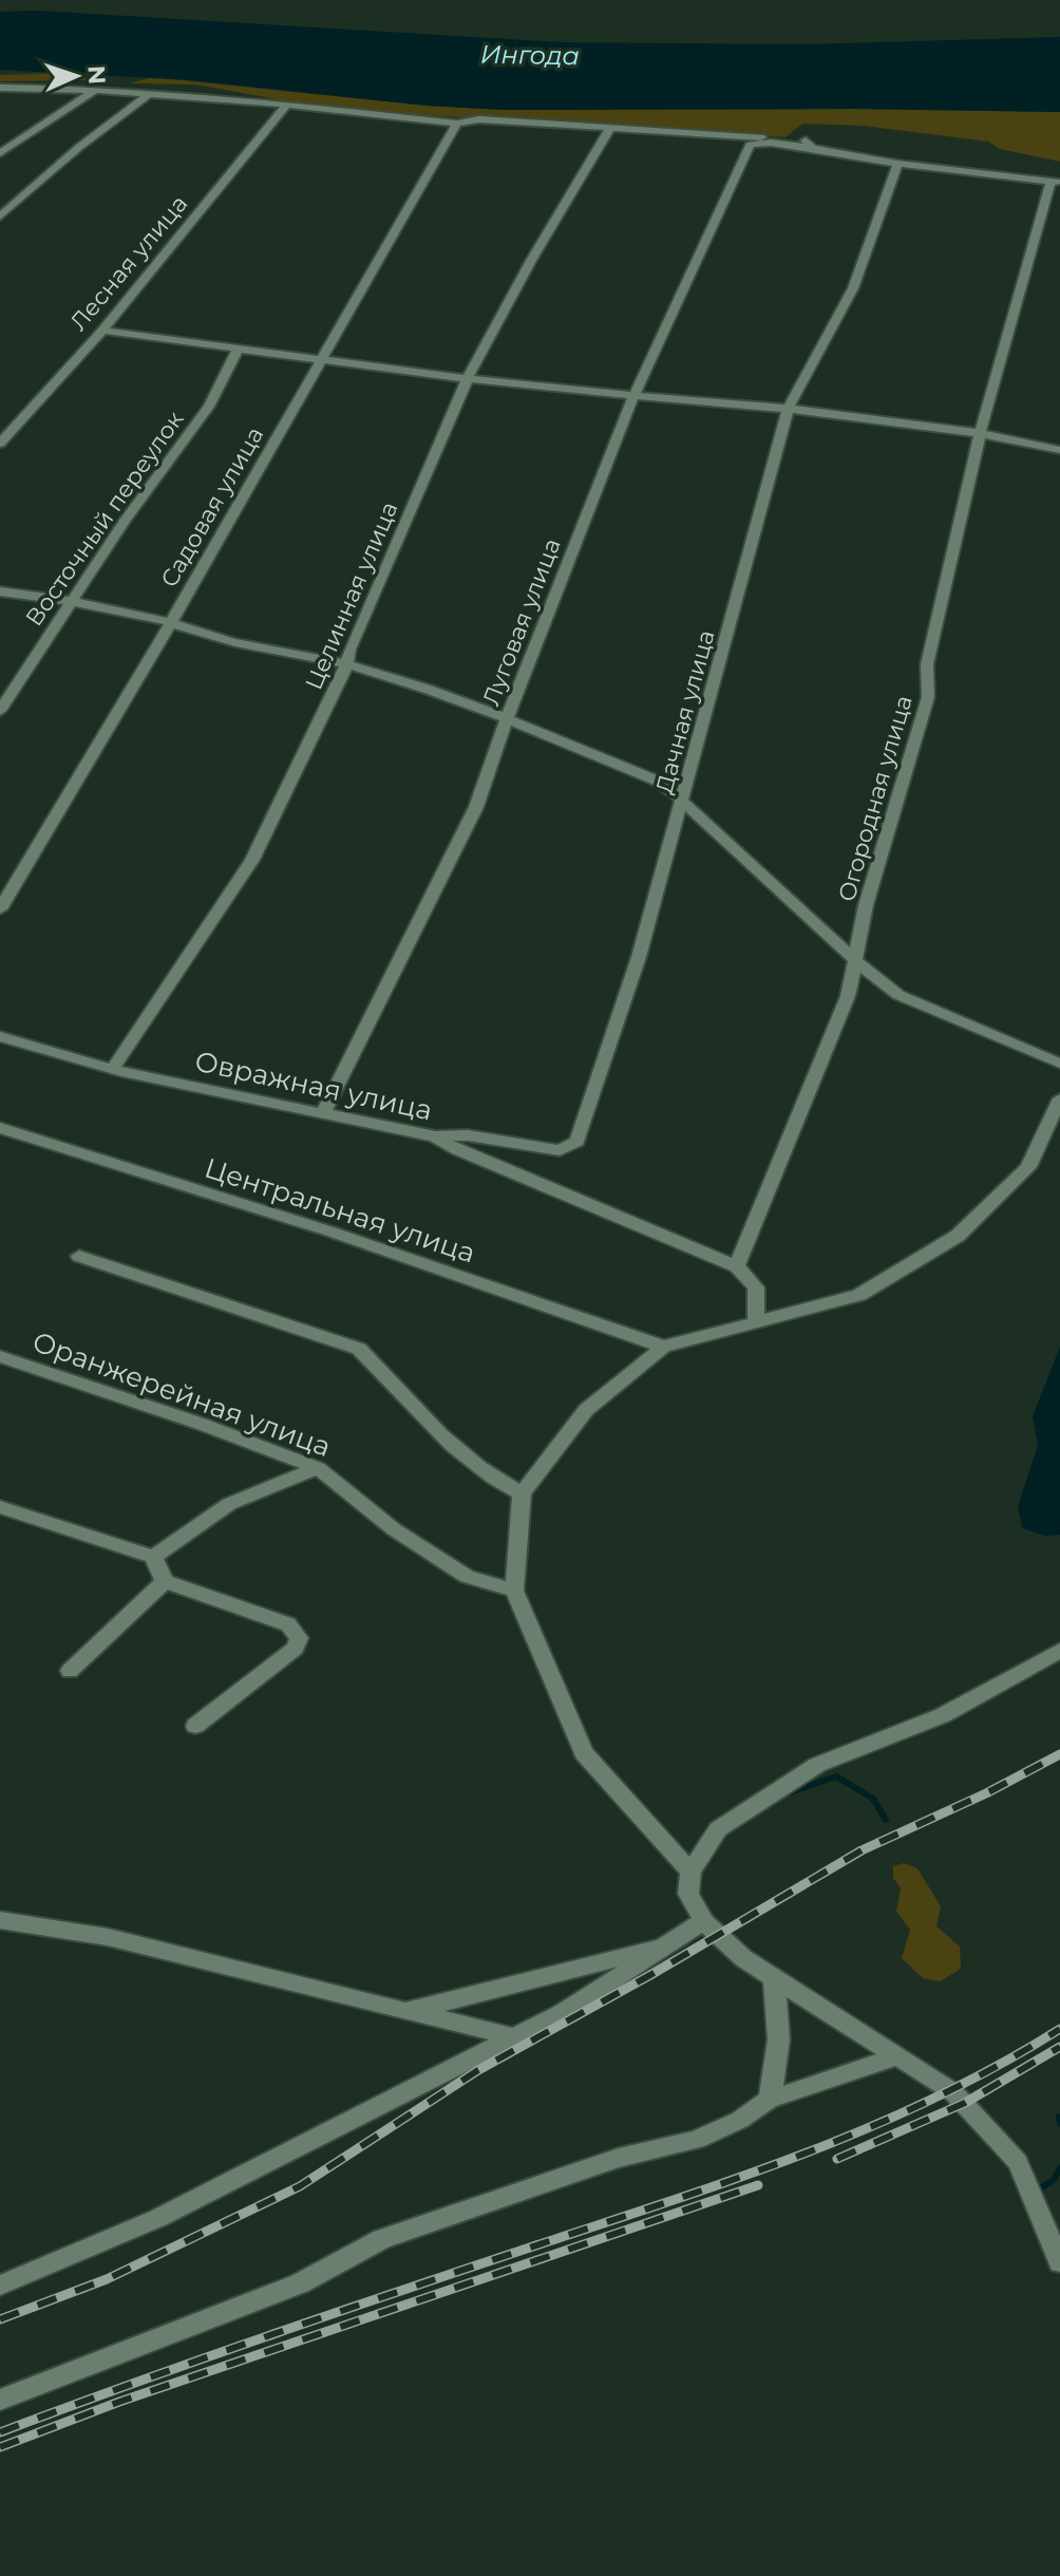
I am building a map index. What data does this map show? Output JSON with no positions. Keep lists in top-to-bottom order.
{
  "streets": {
    "street": [
      "Лесная улица",
      "Садовая улица",
      "Восточный переулок",
      "Целинная улица",
      "Луговая улица",
      "Дачная улица",
      "Огородная улица",
      "Овражная улица",
      "Центральная улица",
      "Оранжерейная улица"
    ]
  },
  "crossings": [
    ["Целинная улица", "Овражная улица"],
    ["Луговая улица", "Овражная улица"],
    ["Дачная улица", "Овражная улица"],
    ["Огородная улица", "Овражная улица"]
  ],
  "water": ["Ингода"],
  "north": "right"
}
